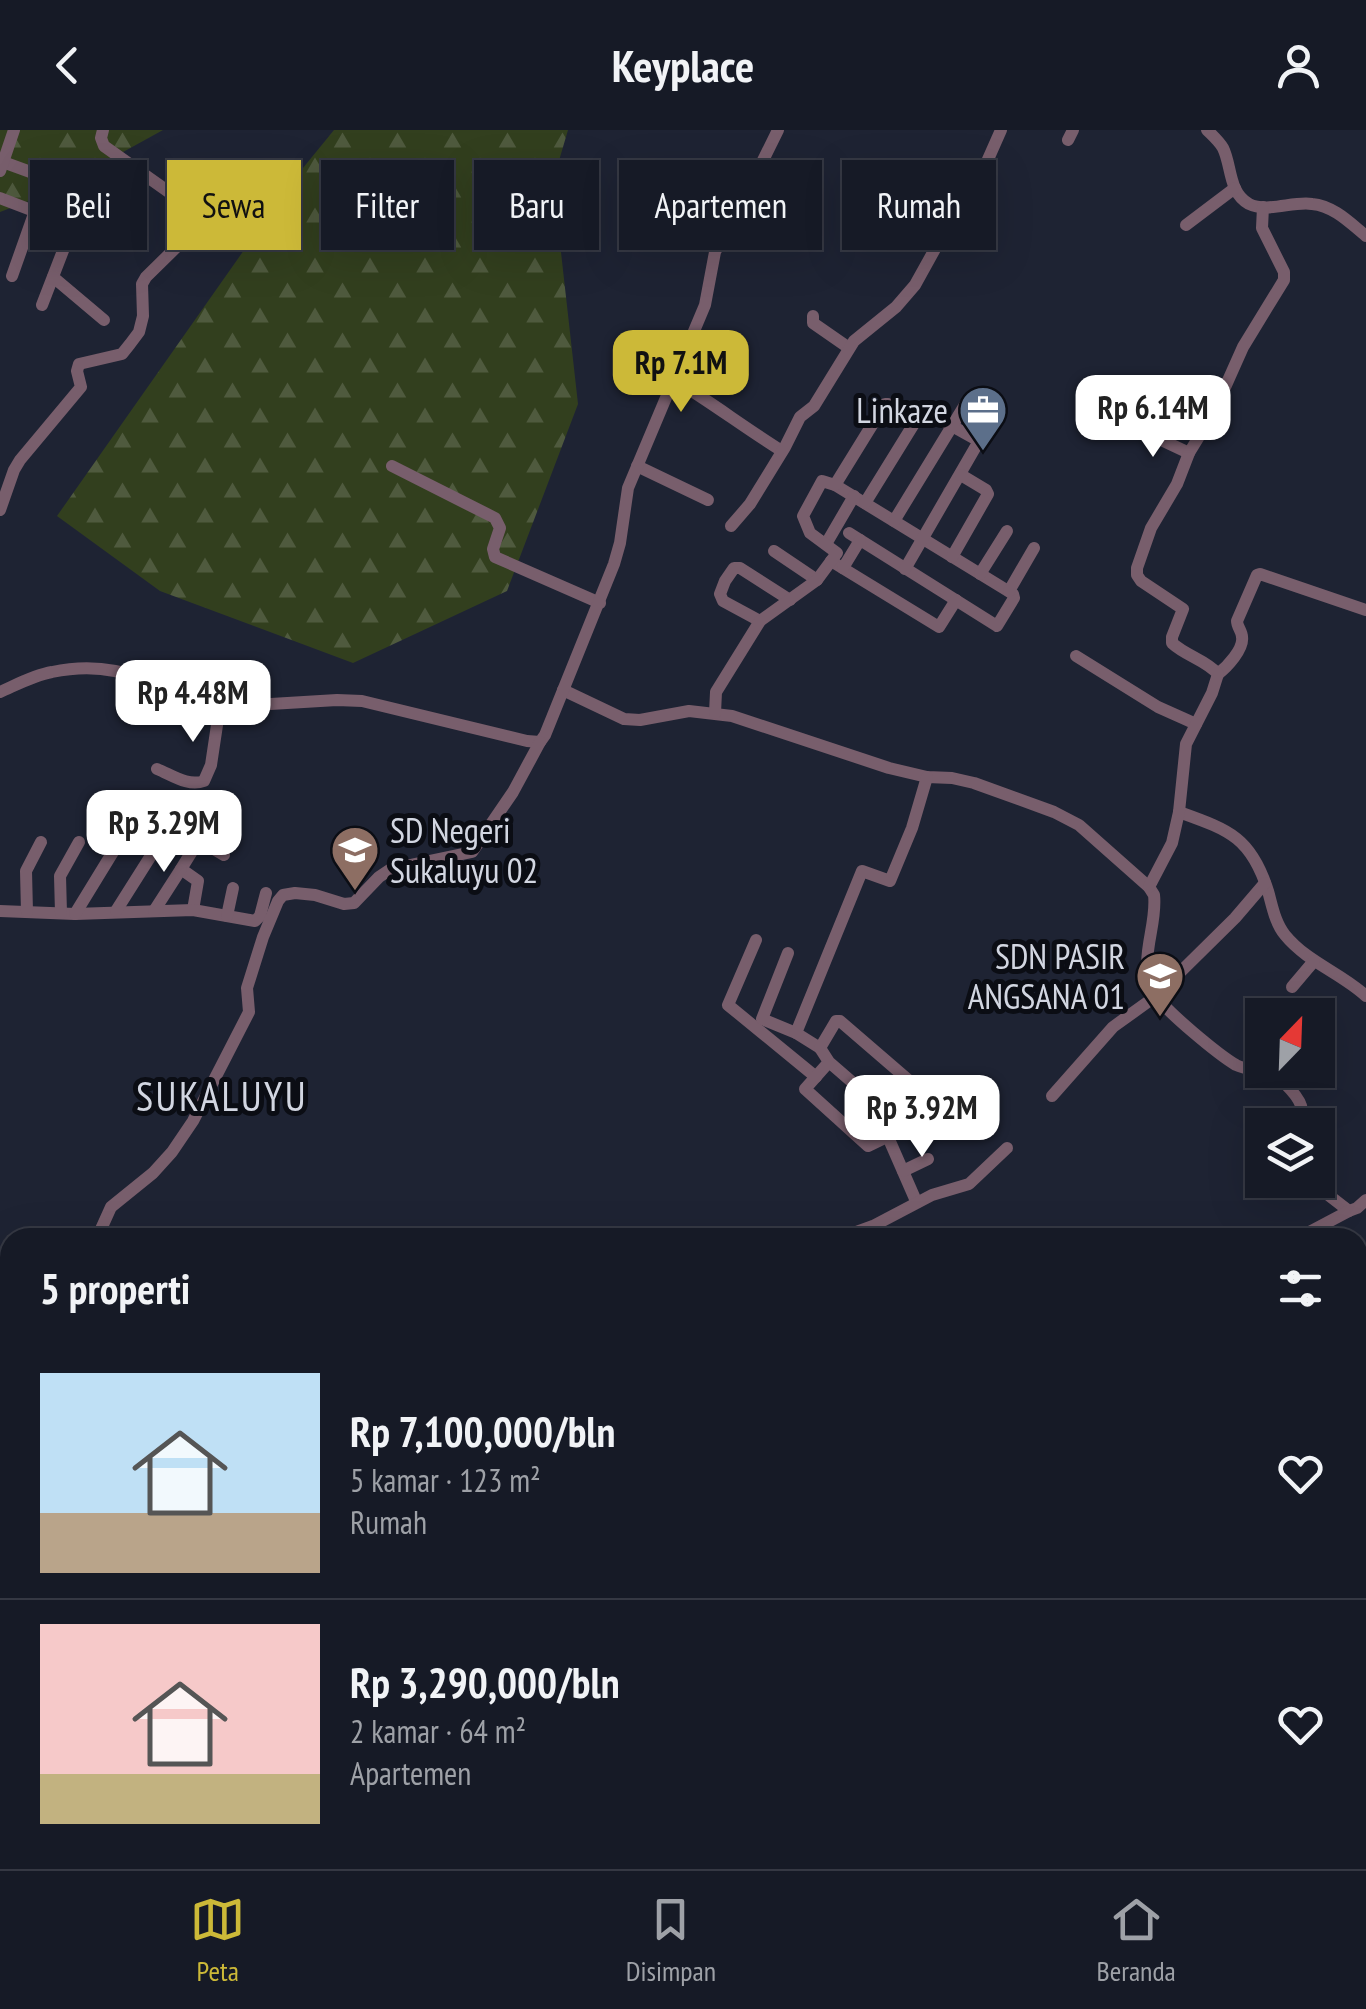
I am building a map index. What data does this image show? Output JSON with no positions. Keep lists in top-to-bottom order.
{
  "districts": ["SUKALUYU"],
  "places": {
    "office": ["Linkaze"],
    "school or university": ["SD Negeri Sukaluyu 02", "SDN PASIR ANGSANA 01"]
  },
  "north": "top right",
  "page": {
    "header": "Keyplace",
    "chip": [
      "Beli",
      "Sewa",
      "Filter",
      "Baru",
      "Apartemen",
      "Rumah"
    ],
    "price": [
      "Rp 7.1M",
      "Rp 6.14M",
      "Rp 4.48M",
      "Rp 3.29M",
      "Rp 3.92M"
    ],
    "heading": "5 properti",
    "list": [
      {
        "name": "Rp 7,100,000/bln",
        "note": "5 kamar · 123 m² · Rumah"
      },
      {
        "name": "Rp 3,290,000/bln",
        "note": "2 kamar · 64 m² · Apartemen"
      }
    ],
    "tabs": ["Peta", "Disimpan", "Beranda"]
  }
}
